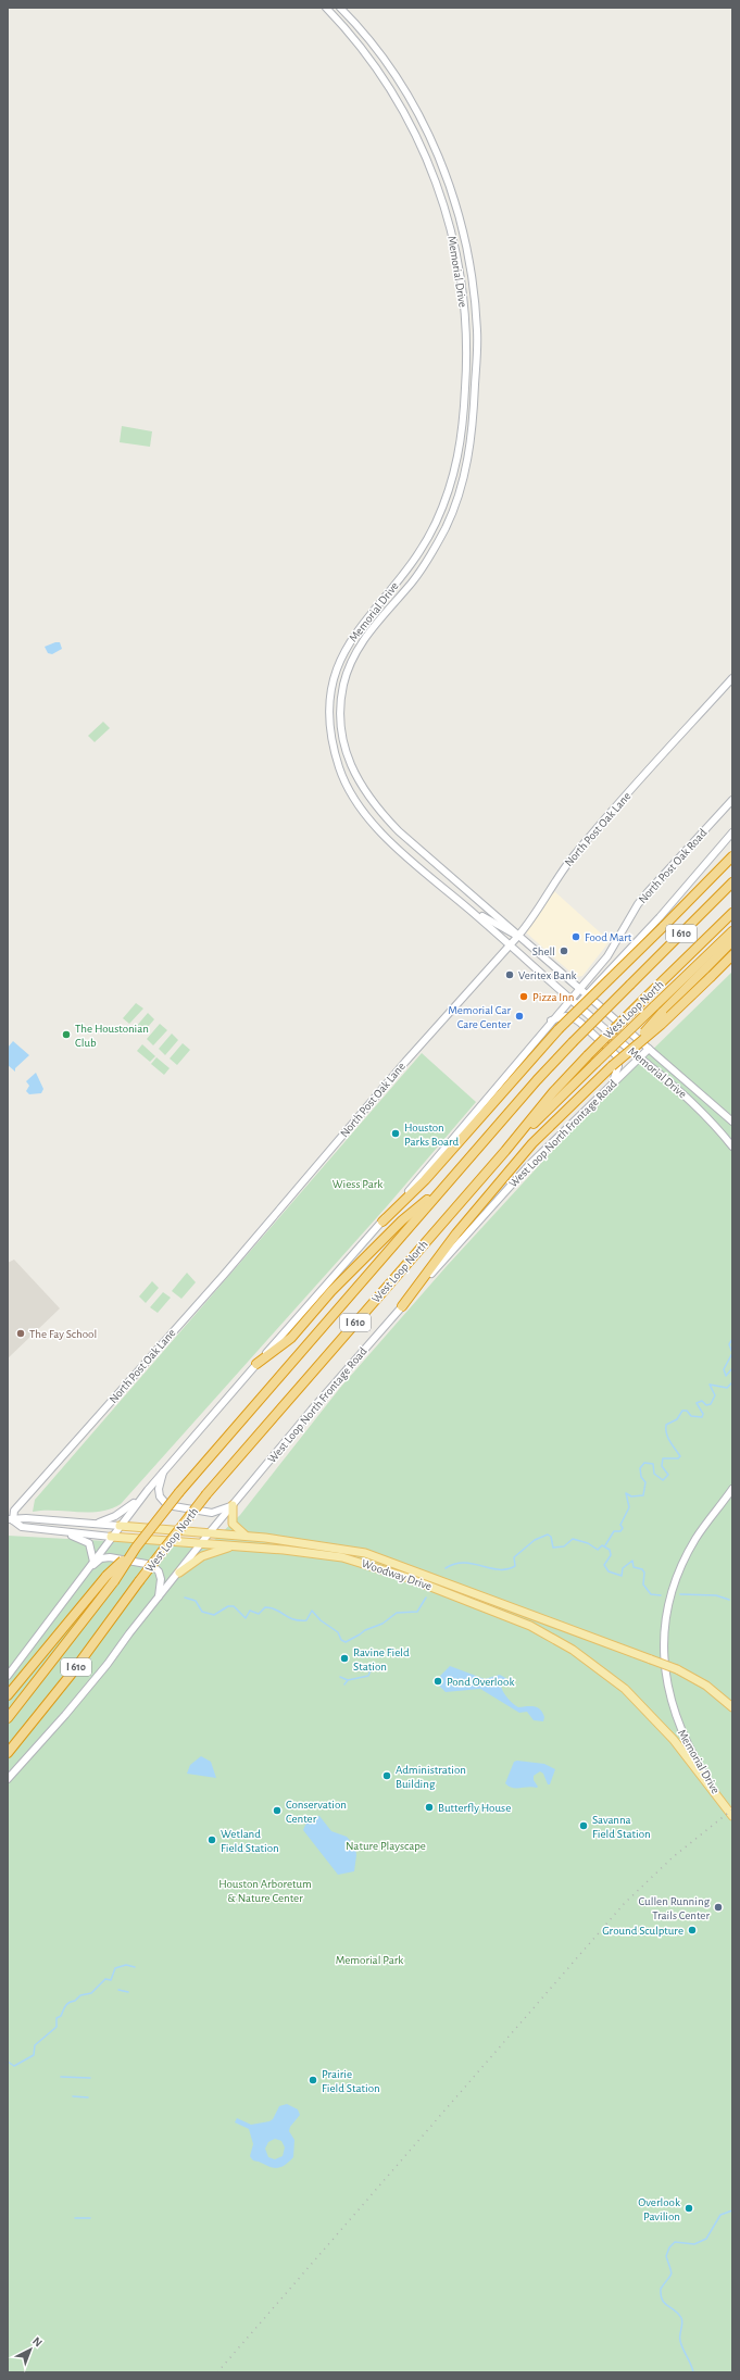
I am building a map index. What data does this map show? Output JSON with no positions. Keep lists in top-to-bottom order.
{
  "streets": {
    "highway": ["I 610", "West Loop North"],
    "main road": [
      "Memorial Drive",
      "North Post Oak Lane",
      "North Post Oak Road",
      "West Loop North Frontage Road",
      "Woodway Drive"
    ]
  },
  "crossings": [
    ["Memorial Drive", "North Post Oak Lane"],
    ["Memorial Drive", "North Post Oak Road"],
    ["Memorial Drive", "West Loop North Frontage Road"],
    ["Memorial Drive", "Woodway Drive"],
    ["North Post Oak Lane", "Woodway Drive"],
    ["I 610", "West Loop North"],
    ["West Loop North Frontage Road", "Woodway Drive"]
  ],
  "parks": [
    "Wiess Park",
    "Nature Playscape",
    "Houston Arboretum & Nature Center",
    "Memorial Park"
  ],
  "places": [
    "Food Mart",
    "Shell",
    "Veritex Bank",
    "Pizza Inn",
    "Memorial Car Care Center",
    "The Houstonian Club",
    "Houston Parks Board",
    "The Fay School",
    "Ravine Field Station",
    "Pond Overlook",
    "Administration Building",
    "Butterfly House",
    "Conservation Center",
    "Savanna Field Station",
    "Wetland Field Station",
    "Cullen Running Trails Center",
    "Ground Sculpture",
    "Prairie Field Station",
    "Overlook Pavilion"
  ],
  "north": "top right"
}
